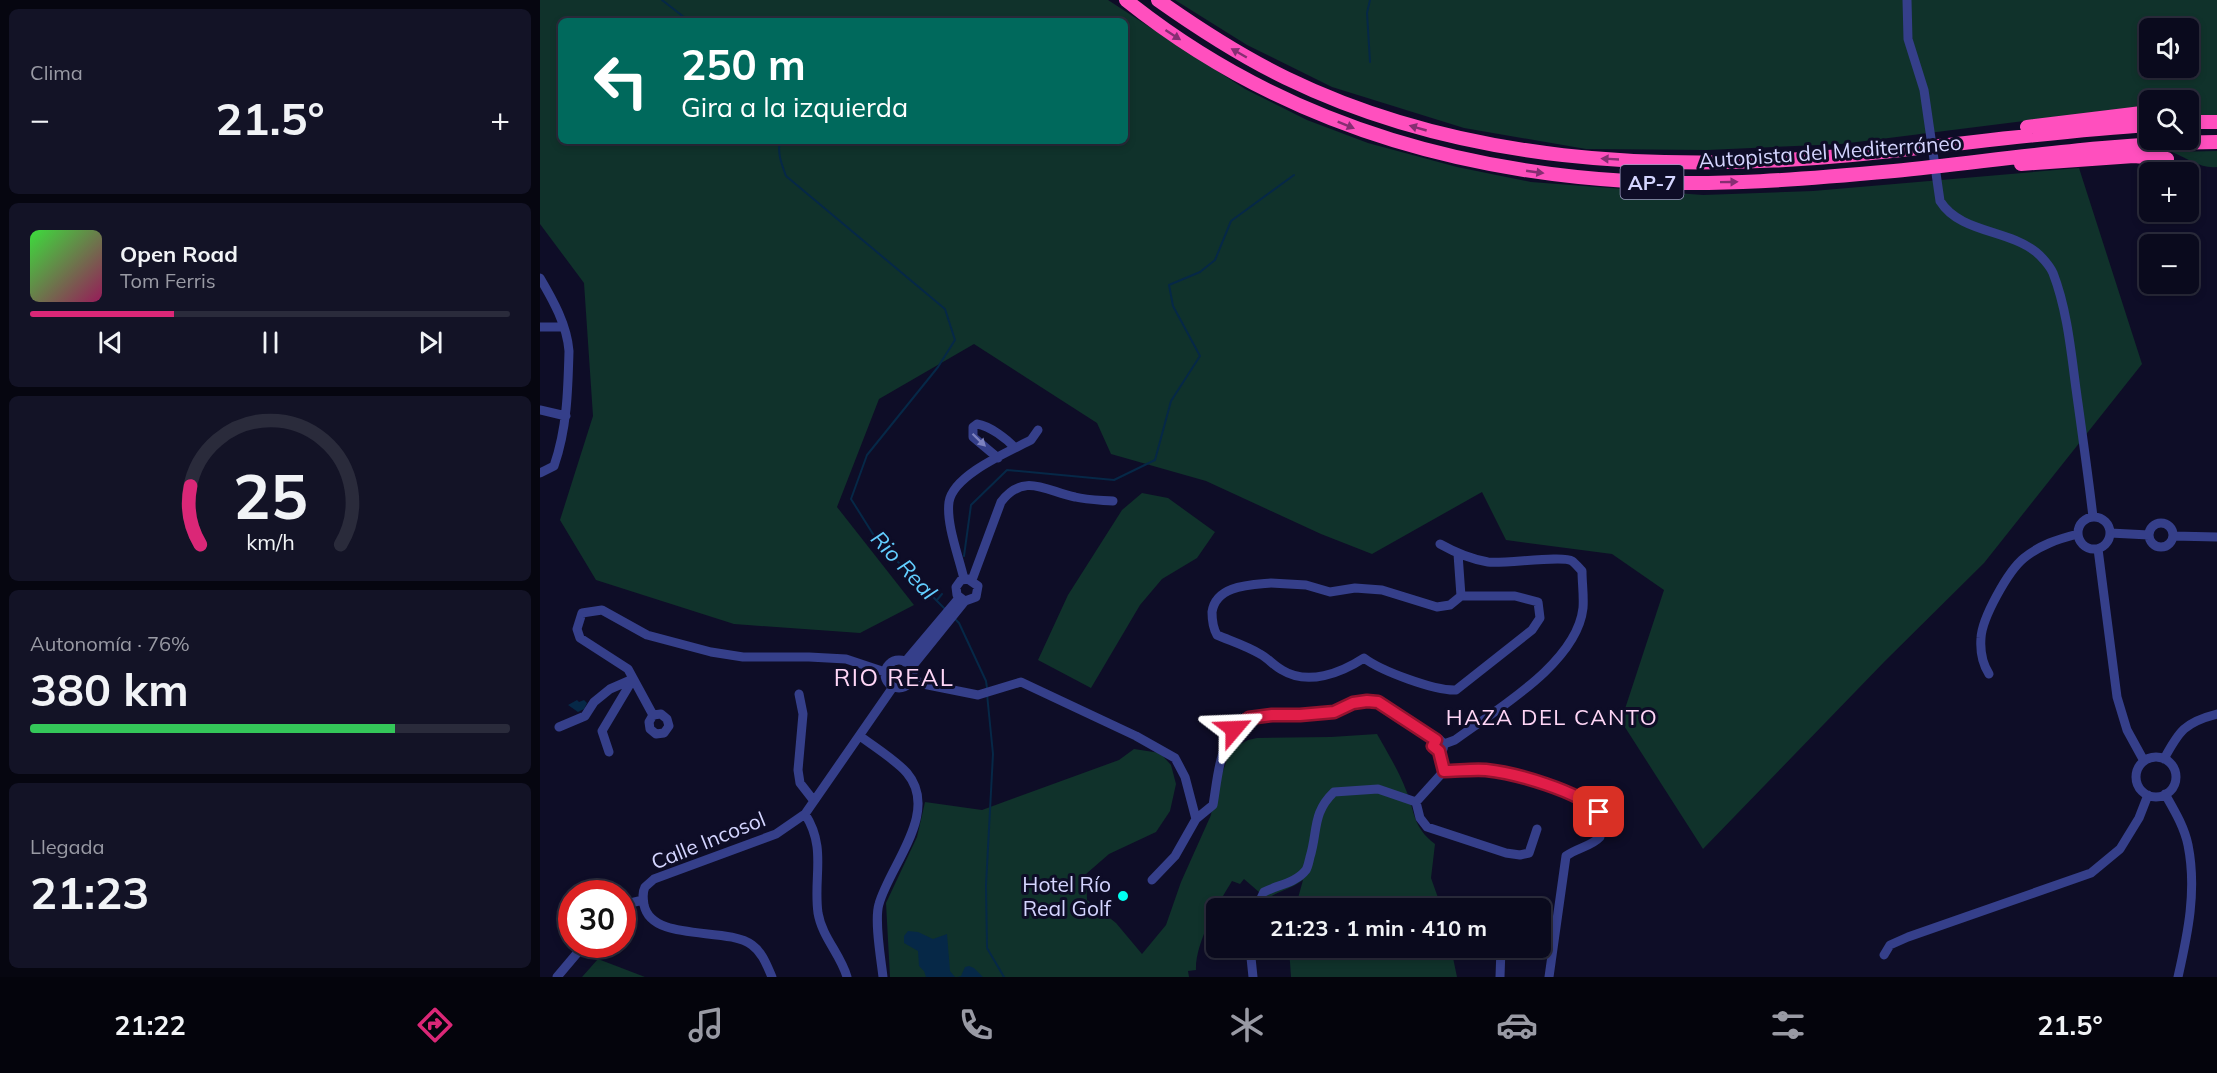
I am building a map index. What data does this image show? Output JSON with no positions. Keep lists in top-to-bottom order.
{
  "streets": {
    "highway": ["Autopista del Mediterráneo", "AP-7"],
    "street": ["Calle Incosol"]
  },
  "districts": ["RIO REAL", "HAZA DEL CANTO"],
  "water": ["Rio Real"],
  "places": ["Hotel Río Real Golf"],
  "page": {
    "tile": [
      "Clima",
      ["Autonomía · 76%", "380 km"],
      ["Llegada", "21:23"]
    ],
    "map_buttons": ["+", "−"],
    "turn": ["250 m", "Gira a la izquierda"],
    "heat": ["−", "21.5°", "+"],
    "song": ["Open Road", "Tom Ferris"],
    "limit": "30",
    "trip": "21:23 · 1 min · 410 m",
    "tabs": ["21:22", "21.5°"],
    "gauge": ["25", "km/h"]
  }
}
